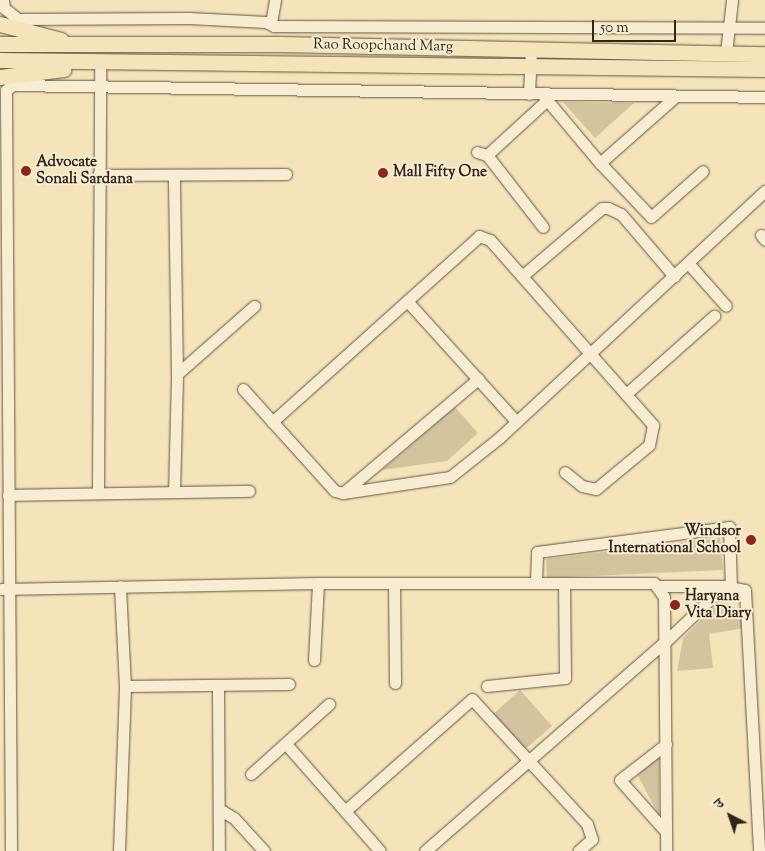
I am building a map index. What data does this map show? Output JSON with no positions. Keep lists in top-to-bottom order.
{
  "streets": {
    "main road": ["Rao Roopchand Marg"]
  },
  "places": [
    "Advocate Sonali Sardana",
    "Mall Fifty One",
    "Windsor International School",
    "Haryana Vita Diary"
  ],
  "scale_bar": "50 m",
  "north": "top left"
}
